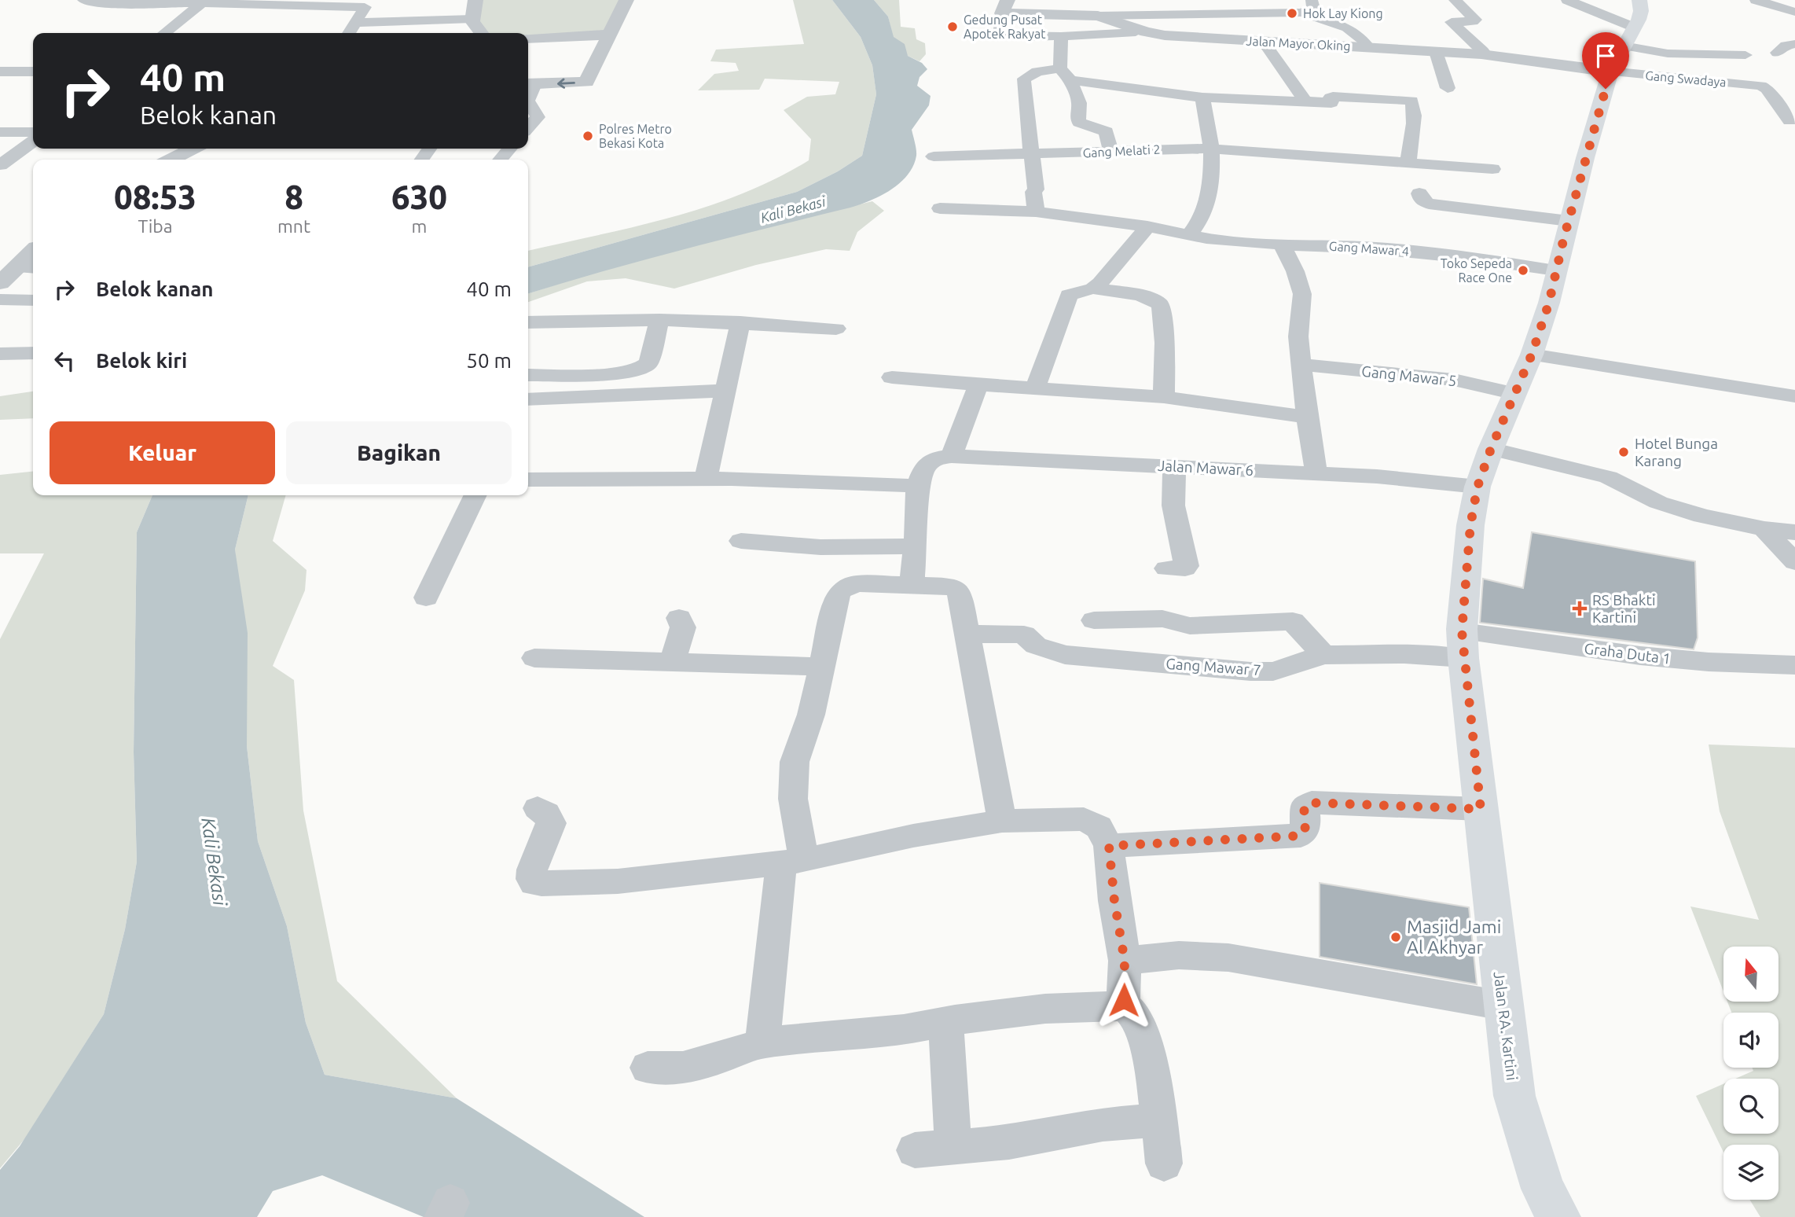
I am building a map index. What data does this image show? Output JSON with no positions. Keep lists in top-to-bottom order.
{
  "streets": {
    "main road": ["Jalan RA. Kartini"],
    "street": [
      "Jalan Mayor Oking",
      "Gang Swadaya",
      "Gang Melati 2",
      "Gang Mawar 4",
      "Gang Mawar 5",
      "Jalan Mawar 6",
      "Graha Duta 1",
      "Gang Mawar 7"
    ]
  },
  "crossings": [
    ["Jalan Mayor Oking", "Gang Swadaya"],
    ["Jalan Mayor Oking", "Jalan RA. Kartini"],
    ["Gang Swadaya", "Jalan RA. Kartini"],
    ["Gang Mawar 4", "Jalan RA. Kartini"],
    ["Gang Mawar 5", "Jalan RA. Kartini"],
    ["Jalan Mawar 6", "Jalan RA. Kartini"],
    ["Graha Duta 1", "Gang Mawar 7"],
    ["Graha Duta 1", "Jalan RA. Kartini"],
    ["Gang Mawar 7", "Jalan RA. Kartini"]
  ],
  "water": ["Kali Bekasi"],
  "places": {
    "other": [
      "Hok Lay Kiong",
      "Gedung Pusat Apotek Rakyat",
      "Polres Metro Bekasi Kota",
      "Toko Sepeda Race One",
      "Hotel Bunga Karang",
      "Masjid Jami Al Akhyar"
    ],
    "health": ["RS Bhakti Kartini"]
  },
  "north": "top",
  "page": {
    "turn": ["40 m", "Belok kanan"],
    "eta": [
      "08:53",
      "Tiba",
      "8",
      "mnt",
      "630",
      "m"
    ],
    "list": [
      {
        "name": "Belok kanan",
        "value": "40 m"
      },
      {
        "name": "Belok kiri",
        "value": "50 m"
      }
    ],
    "buttons": ["Keluar", "Bagikan"]
  }
}
